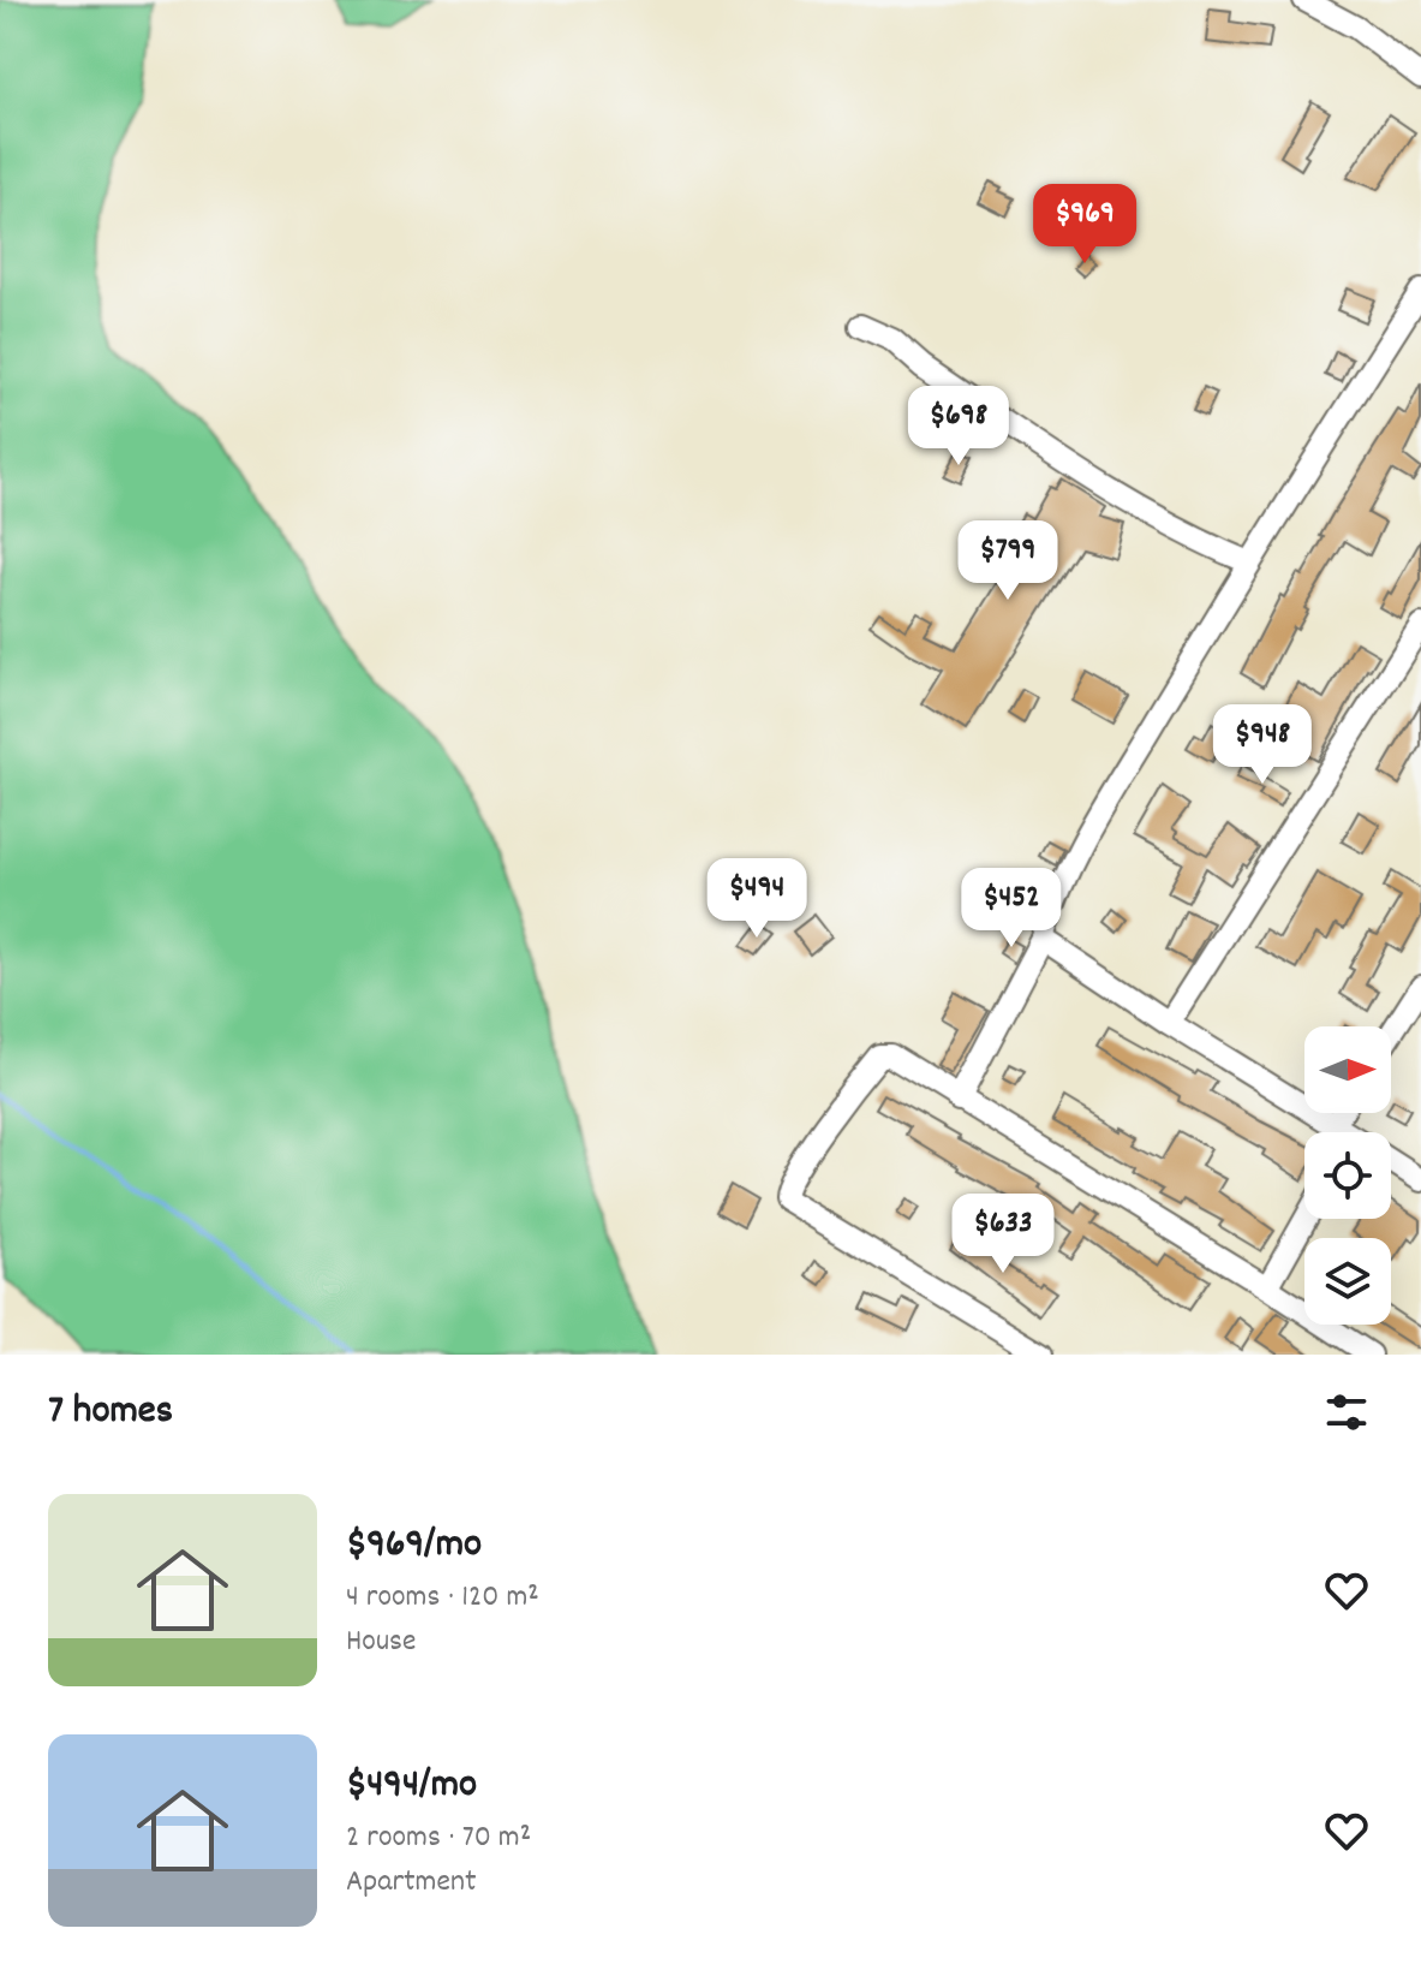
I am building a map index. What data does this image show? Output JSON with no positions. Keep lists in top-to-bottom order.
{
  "north": "right",
  "page": {
    "price": [
      "$969",
      "$698",
      "$799",
      "$948",
      "$494",
      "$452",
      "$633"
    ],
    "heading": "7 homes",
    "list": [
      {
        "name": "$969/mo",
        "note": "4 rooms · 120 m² · House"
      },
      {
        "name": "$494/mo",
        "note": "2 rooms · 70 m² · Apartment"
      }
    ]
  }
}
